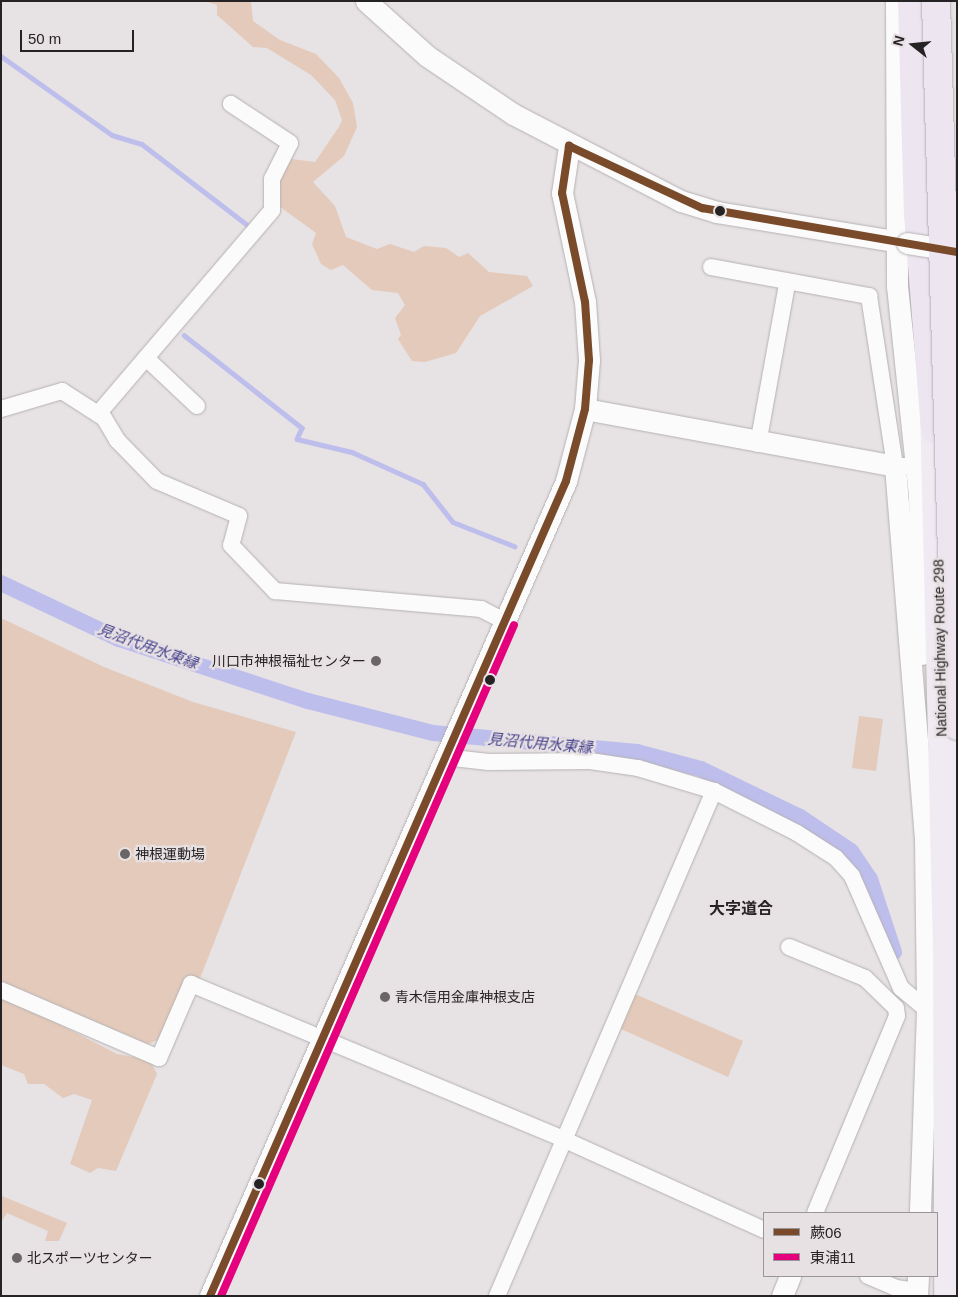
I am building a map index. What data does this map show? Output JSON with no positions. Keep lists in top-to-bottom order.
{
  "streets": {
    "highway": ["National Highway Route 298"]
  },
  "districts": ["大字道合"],
  "water": ["見沼代用水東縁"],
  "places": [
    "川口市神根福祉センター",
    "神根運動場",
    "青木信用金庫神根支店",
    "北スポーツセンター"
  ],
  "lines": ["transit line 蕨06", "transit line 東浦11"],
  "legend": ["蕨06", "東浦11"],
  "scale_bar": "50 m",
  "north": "left"
}
